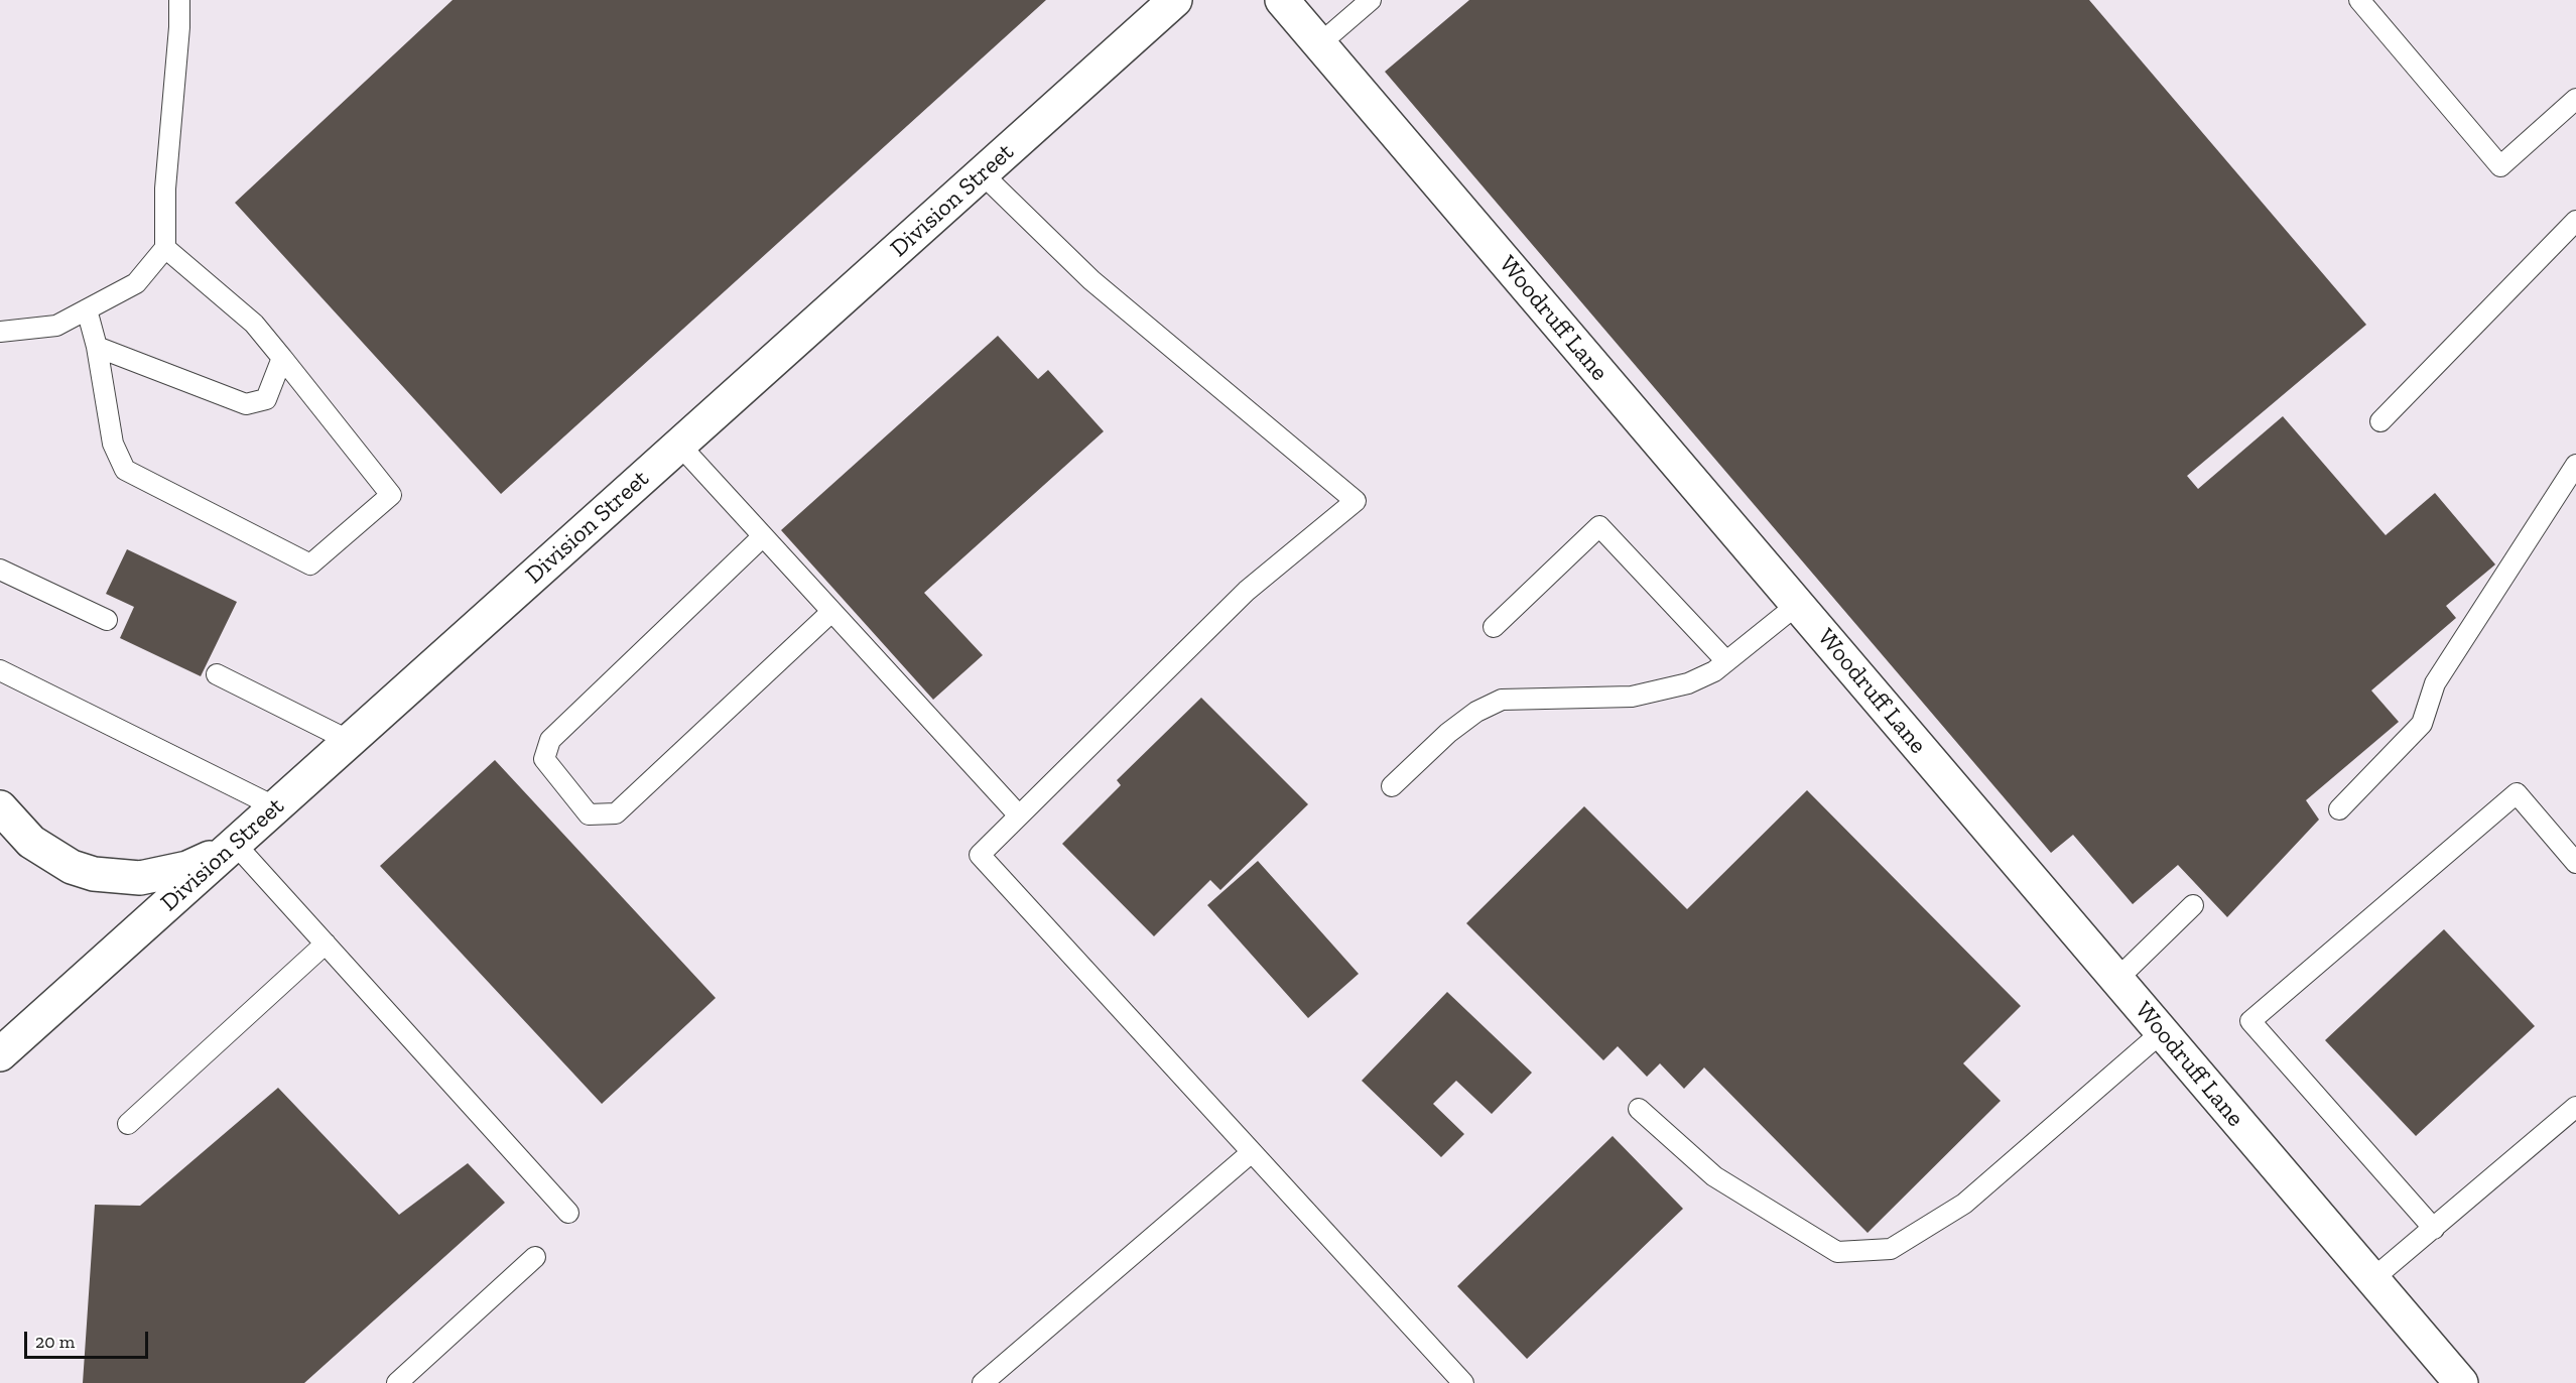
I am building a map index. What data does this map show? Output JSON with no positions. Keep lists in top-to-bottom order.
{
  "streets": {
    "street": ["Division Street", "Woodruff Lane"]
  },
  "scale_bar": "20 m"
}
